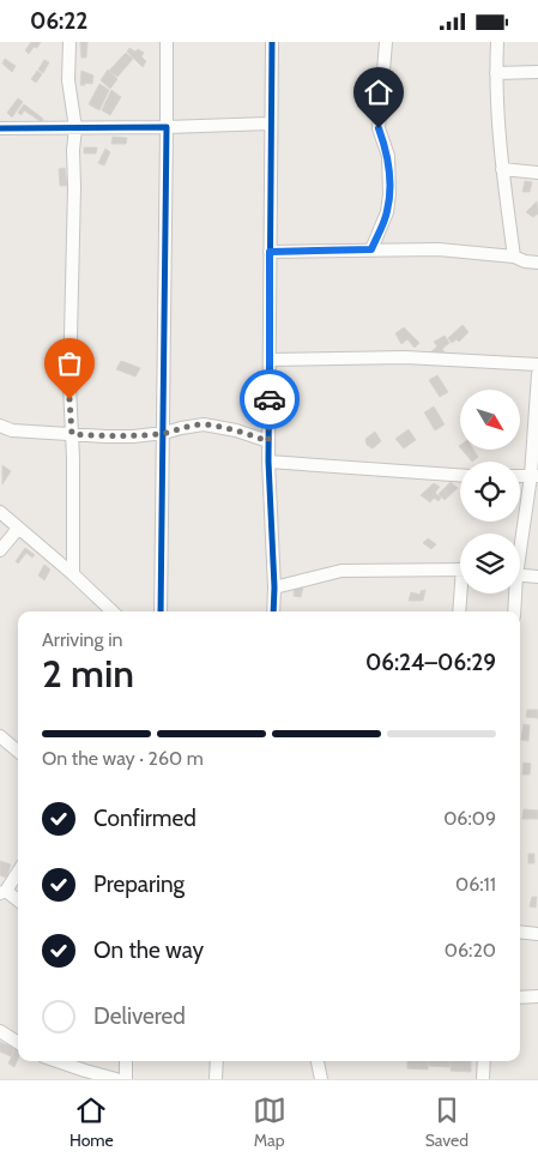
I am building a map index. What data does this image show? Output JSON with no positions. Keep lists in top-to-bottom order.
{
  "north": "bottom right",
  "page": {
    "status": "06:22",
    "heading": ["2 min", "Arriving in", "06:24–06:29"],
    "bar": "On the way · 260 m",
    "list": [
      ["Confirmed", "06:09"],
      ["Preparing", "06:11"],
      ["On the way", "06:20"],
      "Delivered"
    ],
    "tabs": ["Home", "Map", "Saved"]
  }
}
